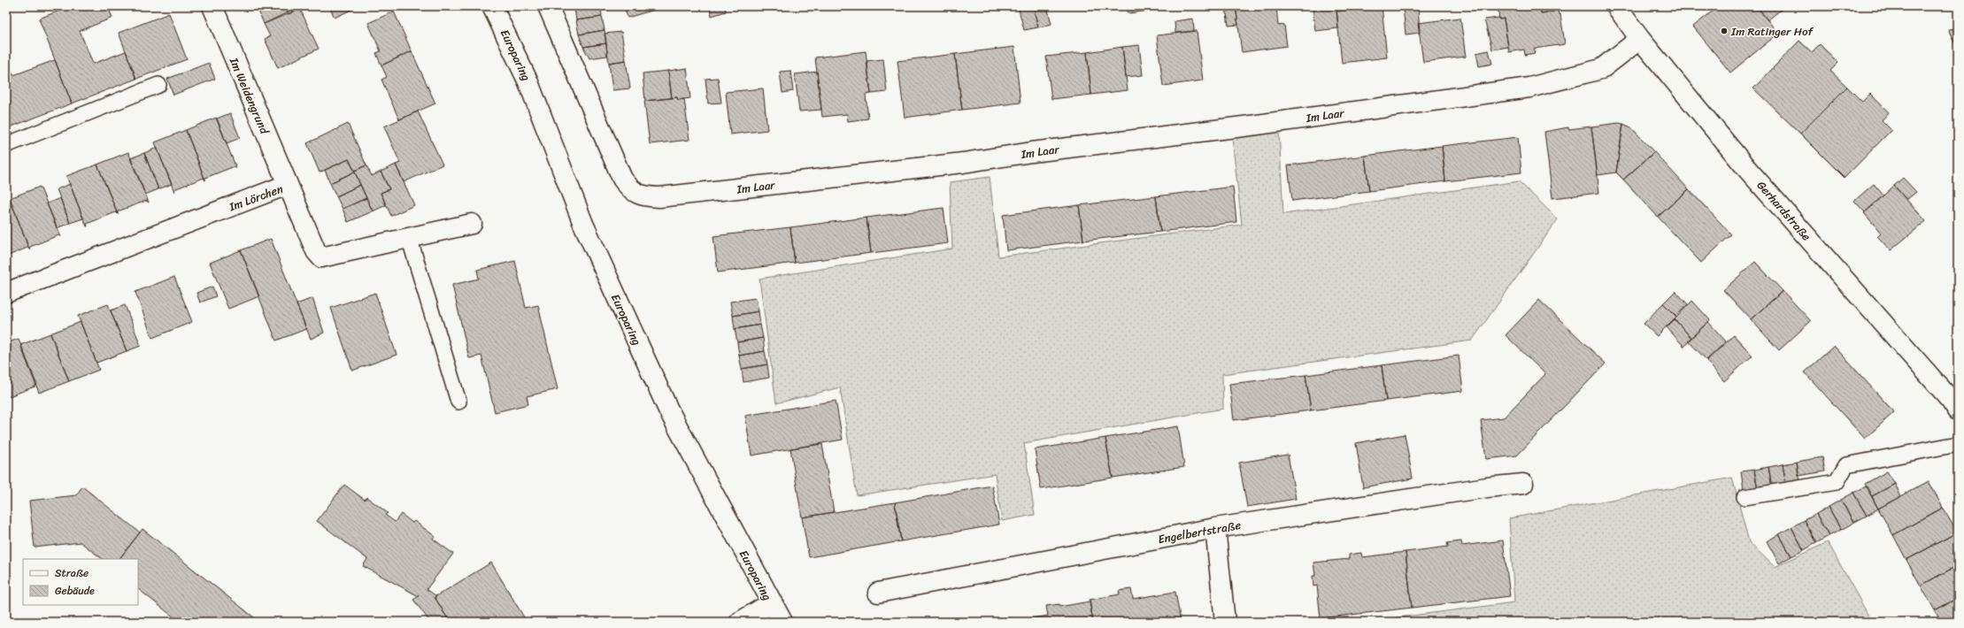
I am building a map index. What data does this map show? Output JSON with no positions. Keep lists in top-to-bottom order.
{
  "streets": {
    "street": [
      "Europaring",
      "Im Weidengrund",
      "Im Laar",
      "Im Lörchen",
      "Gerhardstraße",
      "Engelbertstraße"
    ]
  },
  "crossings": [
    ["Im Weidengrund", "Im Lörchen"],
    ["Im Laar", "Gerhardstraße"]
  ],
  "places": ["Im Ratinger Hof"],
  "legend": ["Straße", "Gebäude"]
}
